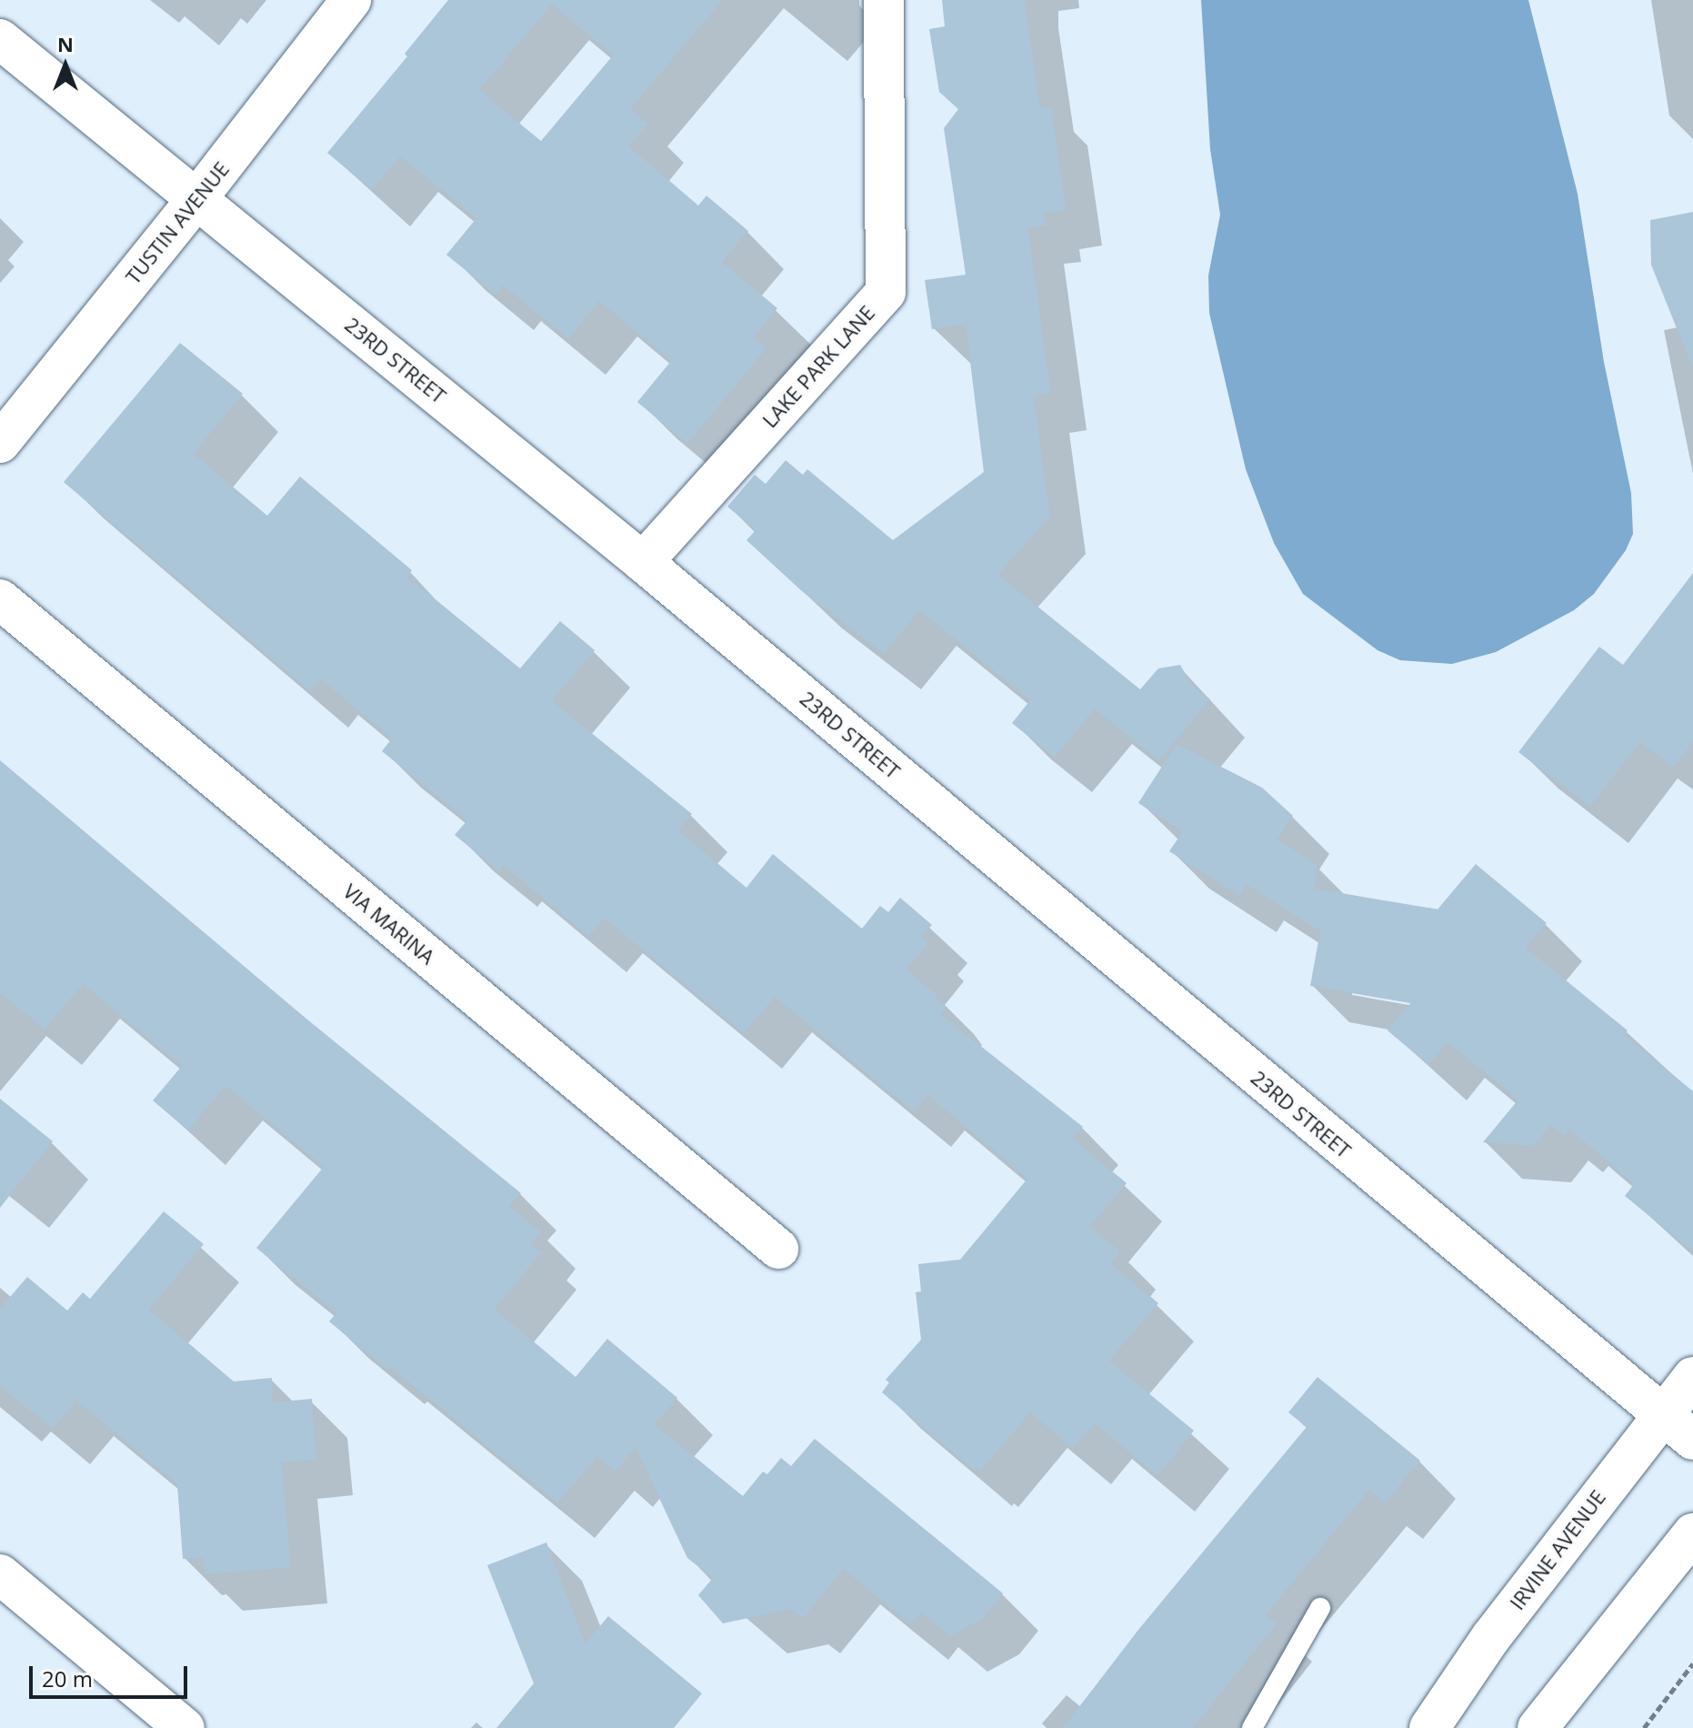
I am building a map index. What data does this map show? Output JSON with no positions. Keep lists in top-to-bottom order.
{
  "streets": {
    "street": [
      "TUSTIN AVENUE",
      "23RD STREET",
      "LAKE PARK LANE",
      "VIA MARINA",
      "IRVINE AVENUE"
    ]
  },
  "crossings": [
    ["TUSTIN AVENUE", "23RD STREET"],
    ["23RD STREET", "LAKE PARK LANE"],
    ["23RD STREET", "IRVINE AVENUE"]
  ],
  "scale_bar": "20 m",
  "north": "top"
}
